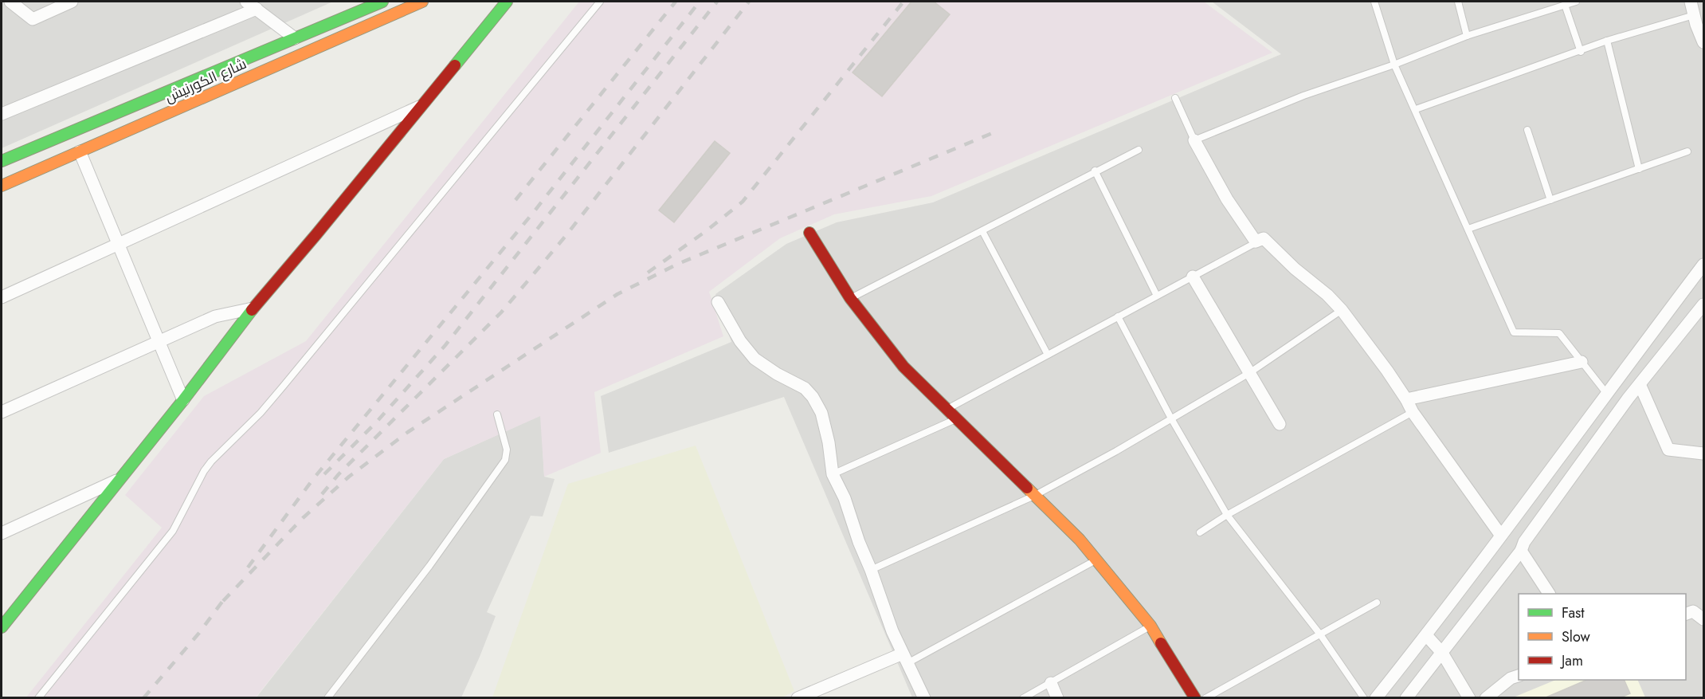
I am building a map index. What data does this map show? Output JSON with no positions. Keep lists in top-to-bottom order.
{
  "streets": {
    "street": ["شارع الكورنيش"]
  },
  "legend": ["Fast", "Slow", "Jam"]
}
